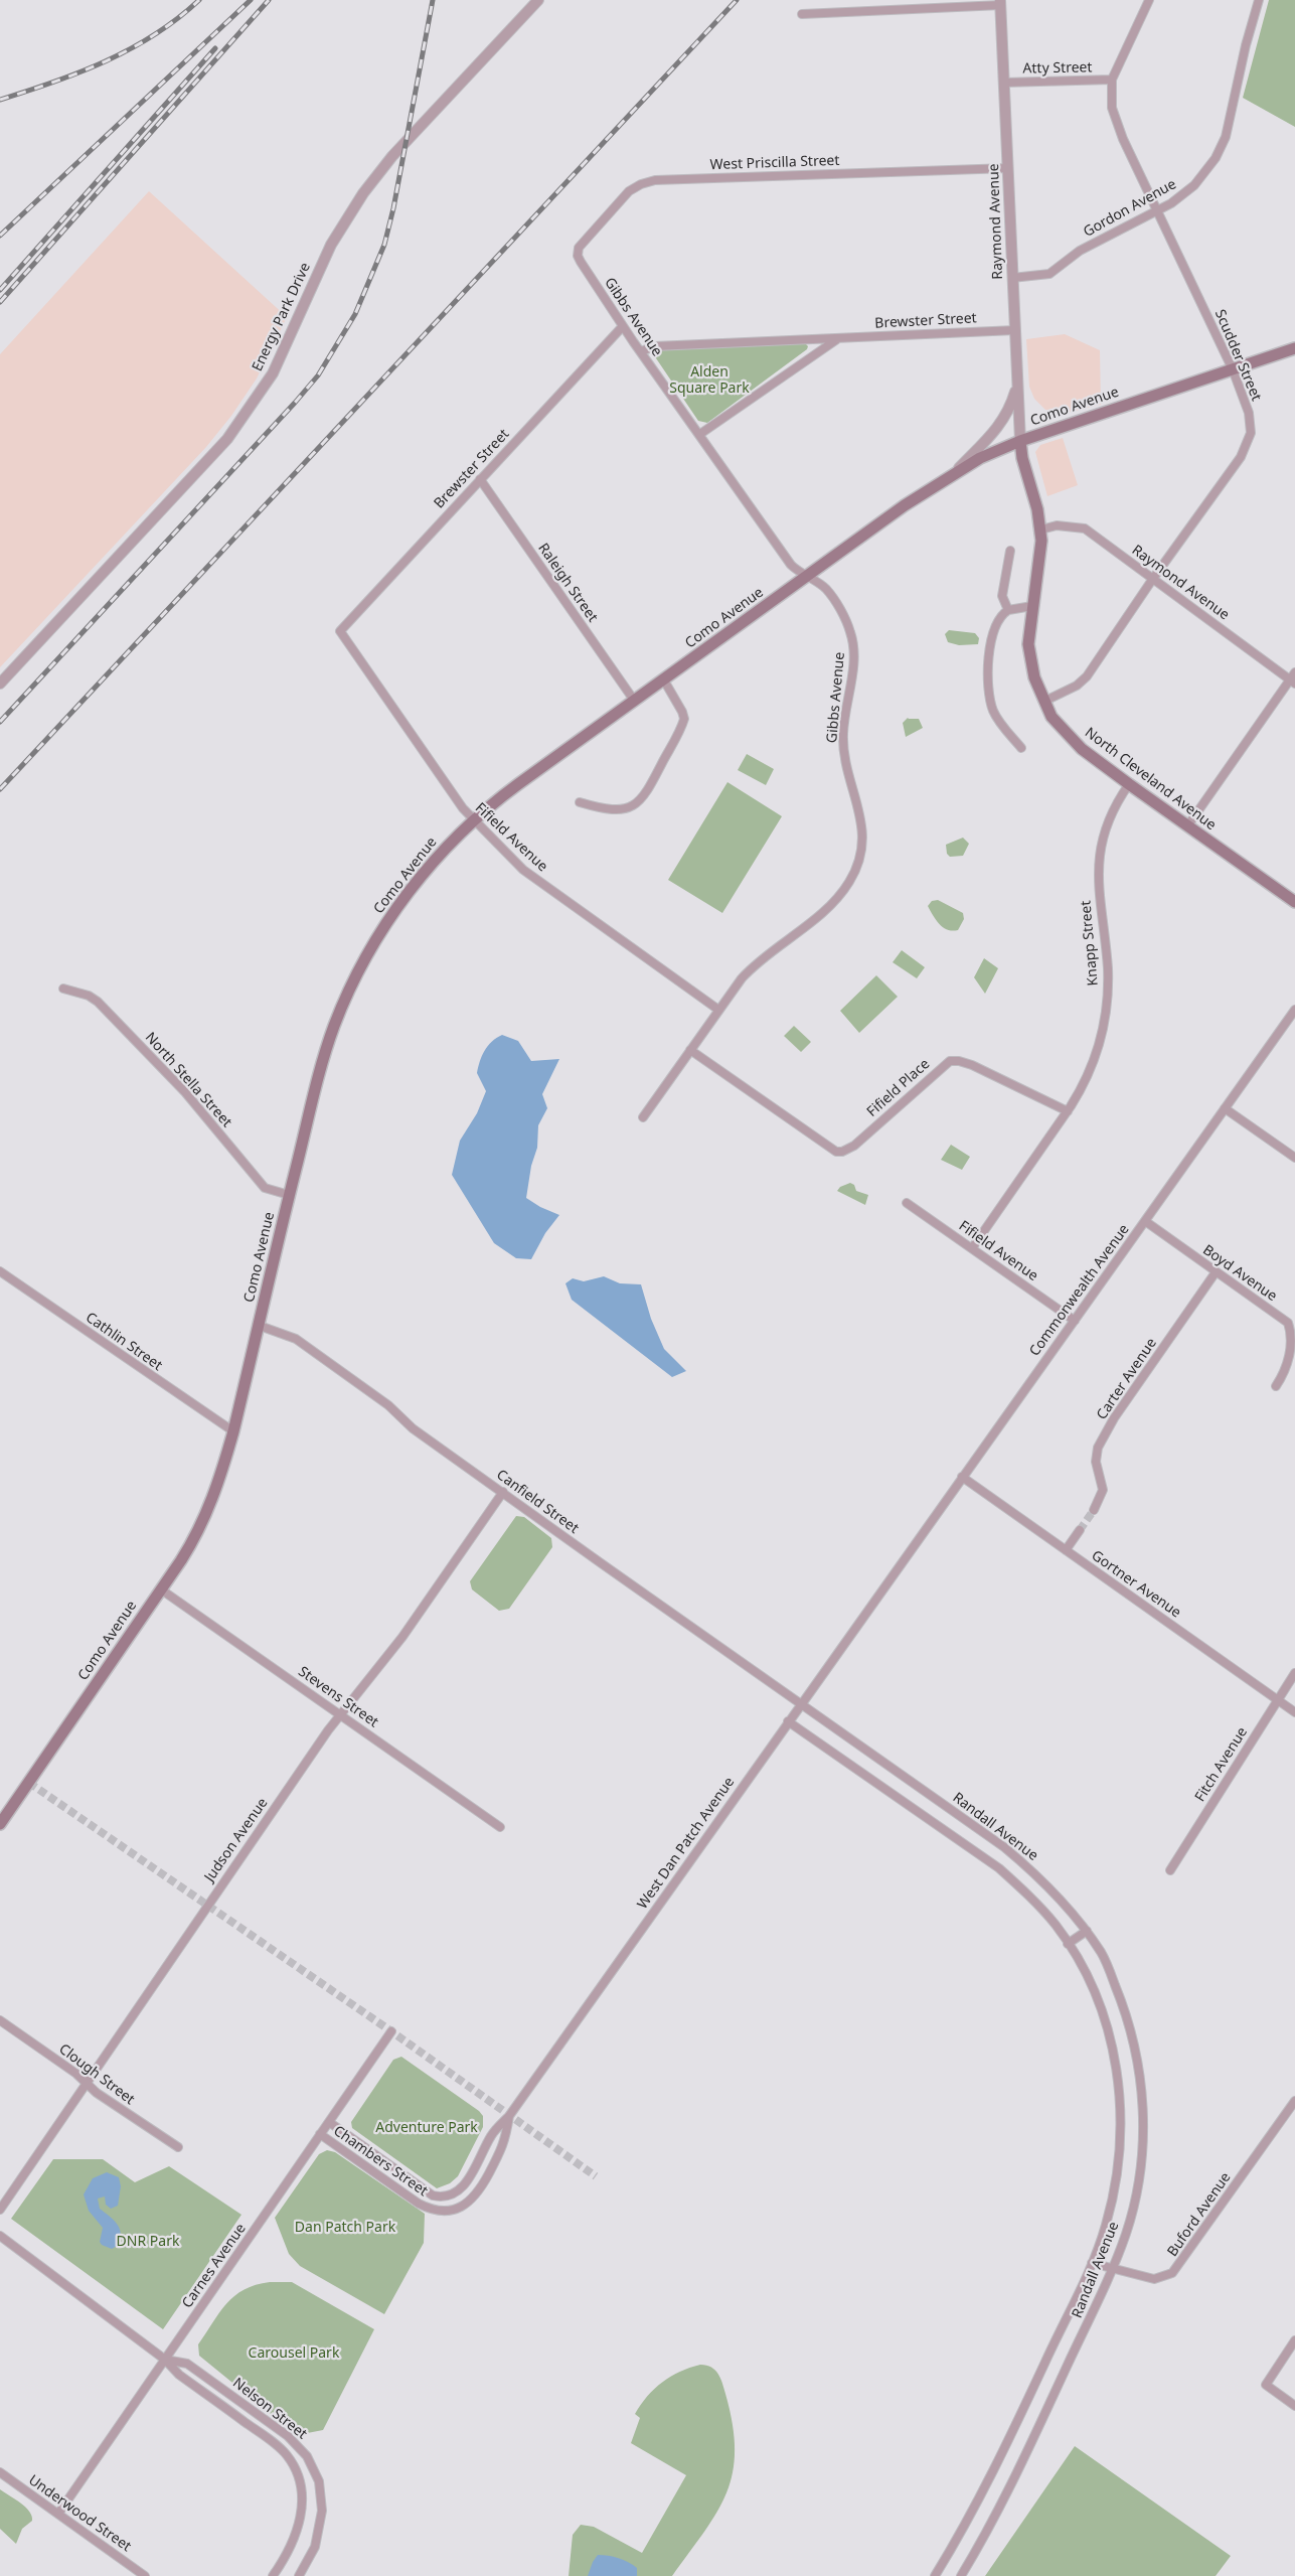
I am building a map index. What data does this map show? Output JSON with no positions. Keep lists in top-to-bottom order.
{
  "streets": {
    "main road": ["Como Avenue", "North Cleveland Avenue"],
    "street": [
      "Atty Street",
      "West Priscilla Street",
      "Gordon Avenue",
      "Raymond Avenue",
      "Energy Park Drive",
      "Gibbs Avenue",
      "Brewster Street",
      "Scudder Street",
      "Raleigh Street",
      "Fifield Avenue",
      "Knapp Street",
      "North Stella Street",
      "Fifield Place",
      "Boyd Avenue",
      "Commonwealth Avenue",
      "Cathlin Street",
      "Carter Avenue",
      "Canfield Street",
      "Gortner Avenue",
      "Stevens Street",
      "Fitch Avenue",
      "Randall Avenue",
      "Judson Avenue",
      "West Dan Patch Avenue",
      "Clough Street",
      "Chambers Street",
      "Buford Avenue",
      "Carnes Avenue",
      "Nelson Street",
      "Underwood Street"
    ]
  },
  "crossings": [
    ["Atty Street", "Raymond Avenue"],
    ["Atty Street", "Scudder Street"],
    ["West Priscilla Street", "Raymond Avenue"],
    ["West Priscilla Street", "Gibbs Avenue"],
    ["Gordon Avenue", "Raymond Avenue"],
    ["Gordon Avenue", "Scudder Street"],
    ["Raymond Avenue", "Brewster Street"],
    ["Raymond Avenue", "Scudder Street"],
    ["Raymond Avenue", "Como Avenue"],
    ["Raymond Avenue", "North Cleveland Avenue"],
    ["Gibbs Avenue", "Brewster Street"],
    ["Gibbs Avenue", "Como Avenue"],
    ["Gibbs Avenue", "Fifield Avenue"],
    ["Gibbs Avenue", "Fifield Place"],
    ["Brewster Street", "Raleigh Street"],
    ["Brewster Street", "Fifield Avenue"],
    ["Scudder Street", "Como Avenue"],
    ["Scudder Street", "North Cleveland Avenue"],
    ["Como Avenue", "Raleigh Street"],
    ["Como Avenue", "North Cleveland Avenue"],
    ["Como Avenue", "Fifield Avenue"],
    ["Como Avenue", "North Stella Street"],
    ["Como Avenue", "Cathlin Street"],
    ["Como Avenue", "Canfield Street"],
    ["Como Avenue", "Stevens Street"],
    ["North Cleveland Avenue", "Knapp Street"],
    ["Fifield Avenue", "Knapp Street"],
    ["Fifield Avenue", "Commonwealth Avenue"],
    ["Knapp Street", "Fifield Place"],
    ["Boyd Avenue", "Commonwealth Avenue"],
    ["Boyd Avenue", "Carter Avenue"],
    ["Commonwealth Avenue", "Gortner Avenue"],
    ["Commonwealth Avenue", "West Dan Patch Avenue"],
    ["Canfield Street", "Randall Avenue"],
    ["Canfield Street", "Judson Avenue"],
    ["Canfield Street", "West Dan Patch Avenue"],
    ["Gortner Avenue", "Fitch Avenue"],
    ["Stevens Street", "Judson Avenue"],
    ["Randall Avenue", "West Dan Patch Avenue"],
    ["Randall Avenue", "Buford Avenue"],
    ["Judson Avenue", "Clough Street"],
    ["West Dan Patch Avenue", "Chambers Street"],
    ["Chambers Street", "Carnes Avenue"],
    ["Carnes Avenue", "Nelson Street"],
    ["Carnes Avenue", "Underwood Street"]
  ],
  "parks": [
    "Alden Square Park",
    "Adventure Park",
    "Dan Patch Park",
    "DNR Park",
    "Carousel Park"
  ]
}
